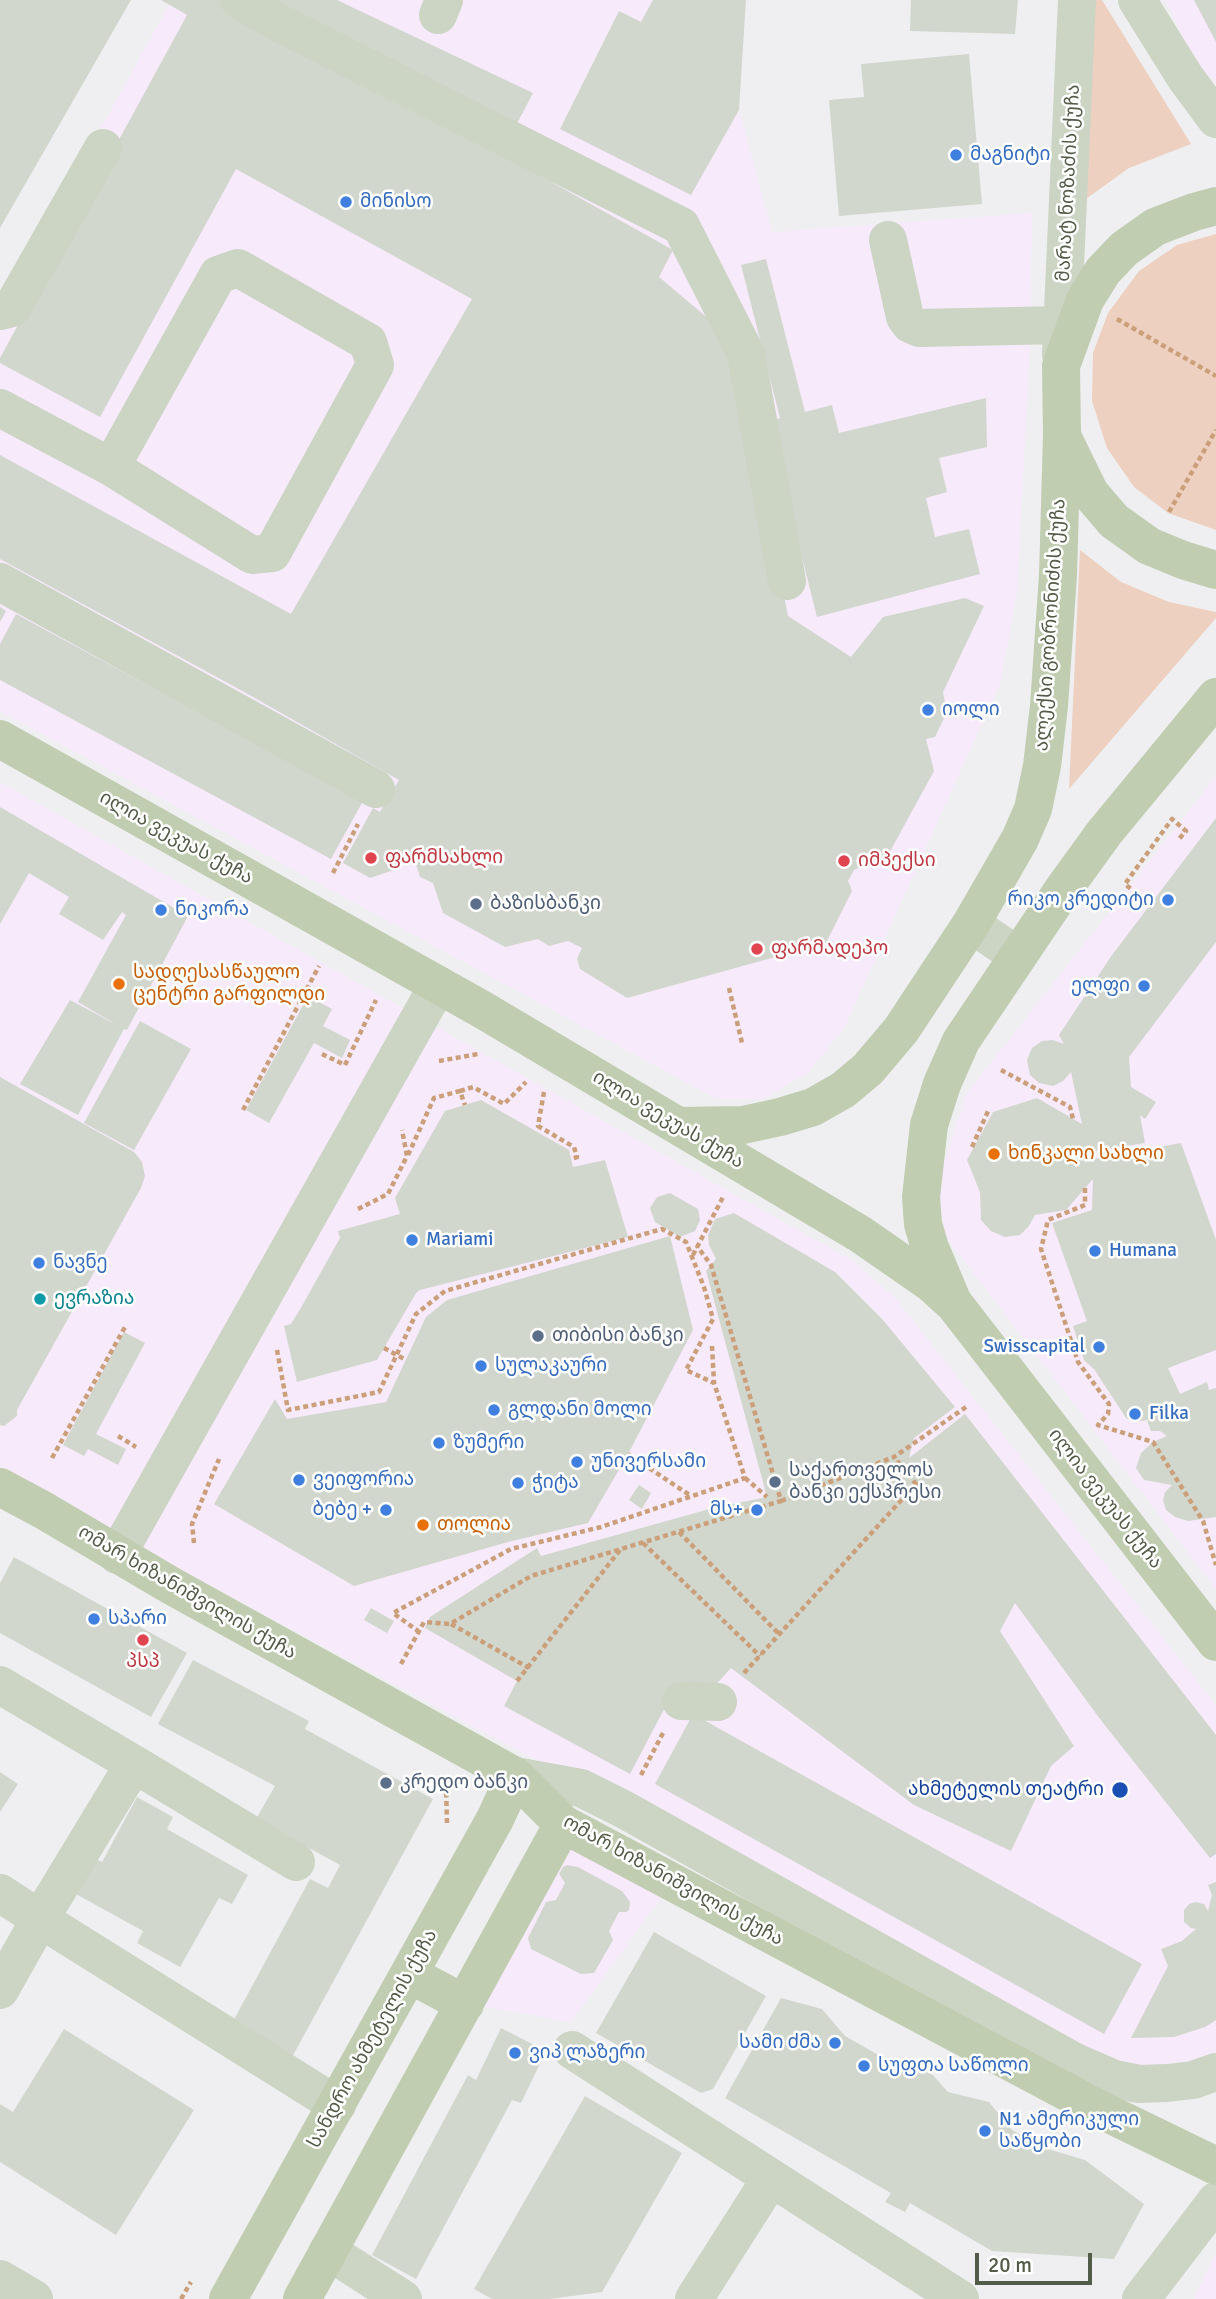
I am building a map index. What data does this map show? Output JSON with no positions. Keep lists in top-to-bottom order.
{
  "streets": {
    "main road": [
      "ალექსი გობრონიძის ქუჩა",
      "ილია ვეკუას ქუჩა",
      "ომარ ხიზანიშვილის ქუჩა",
      "სანდრო ახმეტელის ქუჩა"
    ],
    "street": ["მარატ ნოზაძის ქუჩა"]
  },
  "crossings": [
    ["მარატ ნოზაძის ქუჩა", "ალექსი გობრონიძის ქუჩა"],
    ["ალექსი გობრონიძის ქუჩა", "ილია ვეკუას ქუჩა"],
    ["ომარ ხიზანიშვილის ქუჩა", "სანდრო ახმეტელის ქუჩა"]
  ],
  "places": [
    "მაგნიტი",
    "მინისო",
    "იოლი",
    "ფარმსახლი",
    "იმპექსი",
    "რიკო კრედიტი",
    "ბაზისბანკი",
    "ნიკორა",
    "ფარმადეპო",
    "სადღესასწაულო ცენტრი გარფილდი",
    "ელფი",
    "ხინკალი სახლი",
    "Mariami",
    "Humana",
    "ნავნე",
    "ევრაზია",
    "თიბისი ბანკი",
    "Swisscapital",
    "სულაკაური",
    "გლდანი მოლი",
    "Filka",
    "ზუმერი",
    "უნივერსამი",
    "ვეიფორია",
    "საქართველოს ბანკი ექსპრესი",
    "ჭიტა",
    "ბებე +",
    "მს+",
    "თოლია",
    "სპარი",
    "პსპ",
    "კრედო ბანკი",
    "ახმეტელის თეატრი",
    "სამი ძმა",
    "ვიპ ლაზერი",
    "სუფთა საწოლი",
    "N1 ამერიკული საწყობი"
  ],
  "scale_bar": "20 m"
}
